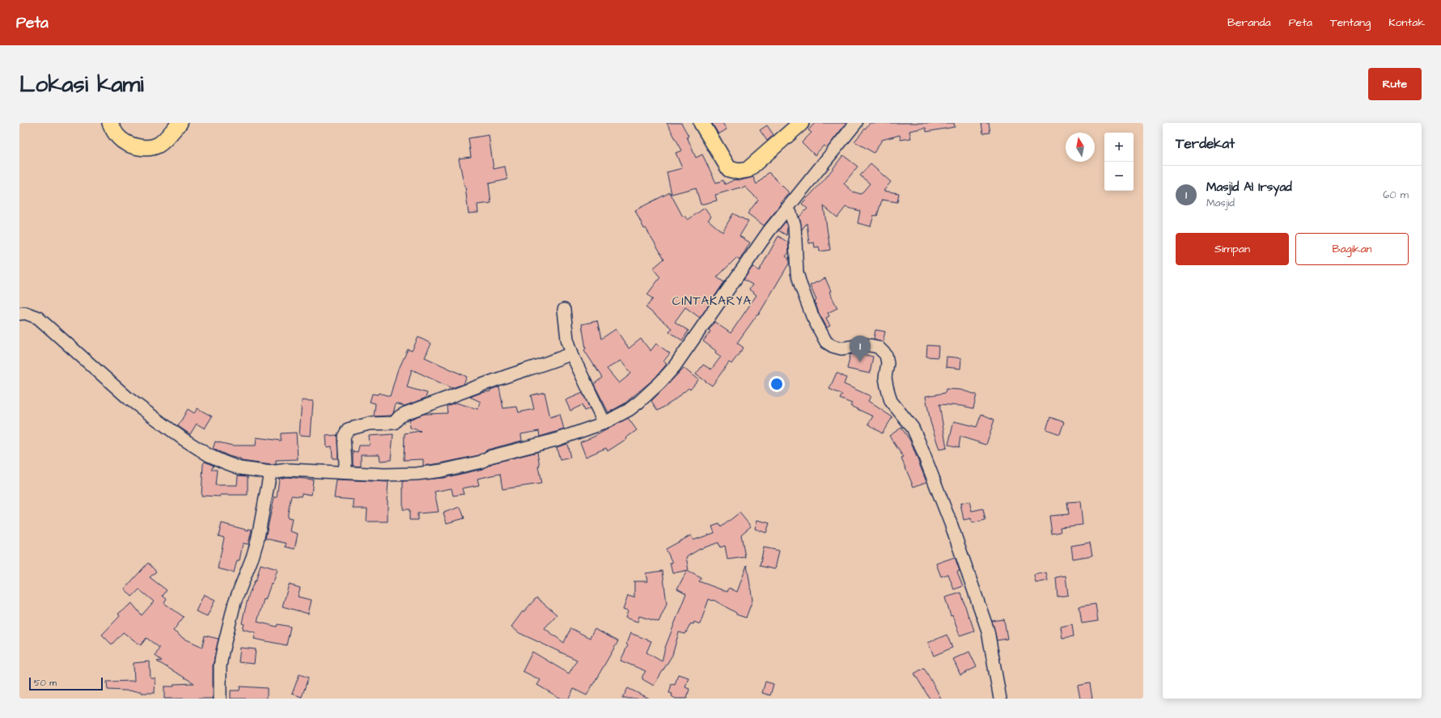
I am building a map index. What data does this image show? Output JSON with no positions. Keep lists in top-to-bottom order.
{
  "districts": ["CINTAKARYA"],
  "scale_bar": "50 m",
  "north": "top",
  "page": {
    "header": "Peta",
    "nav": [
      "Beranda",
      "Peta",
      "Tentang",
      "Kontak"
    ],
    "buttons": [
      "Rute",
      ["Simpan", "Bagikan"]
    ],
    "title": "Lokasi kami",
    "heading": "Terdekat",
    "map_buttons": ["+", "−"],
    "list": [
      {
        "mark": "1",
        "name": "Masjid Al Irsyad",
        "note": "Masjid",
        "value": "60 m"
      }
    ],
    "pins": "1",
    "scale": "50 m"
  }
}
